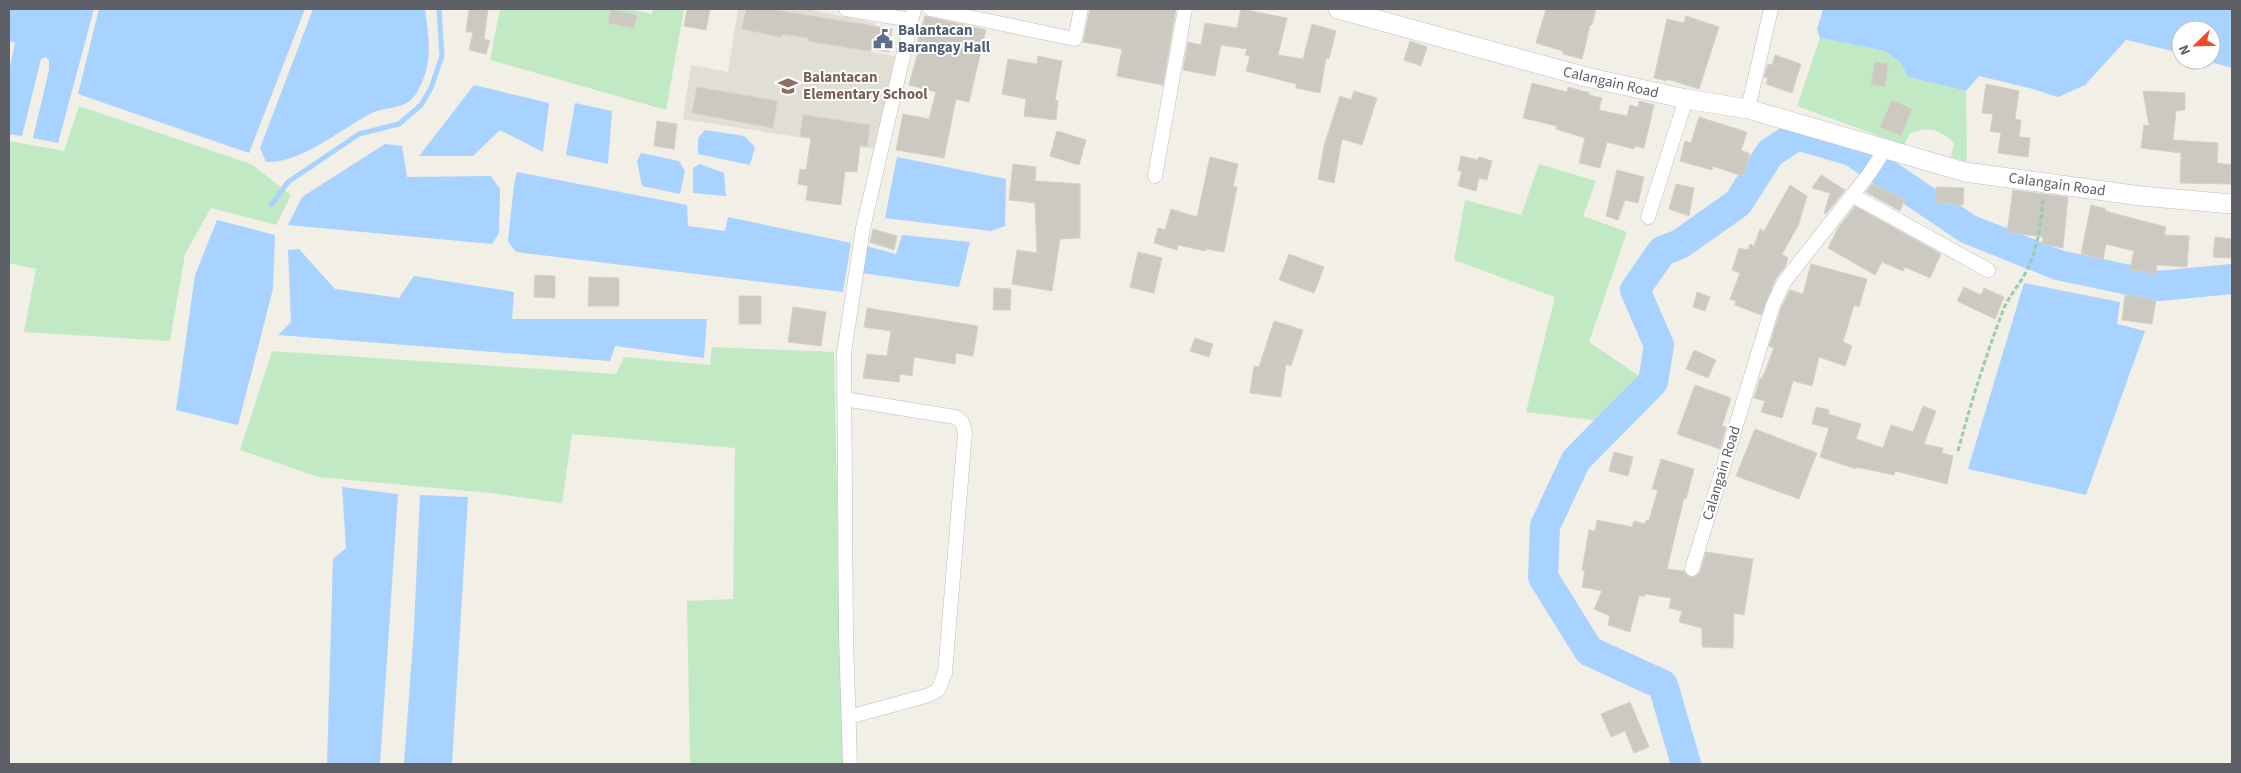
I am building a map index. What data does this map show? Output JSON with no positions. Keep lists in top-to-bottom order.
{
  "streets": {
    "street": ["Calangain Road"]
  },
  "places": {
    "public building": ["Balantacan Barangay Hall"],
    "school or university": ["Balantacan Elementary School"]
  },
  "north": "bottom left"
}
